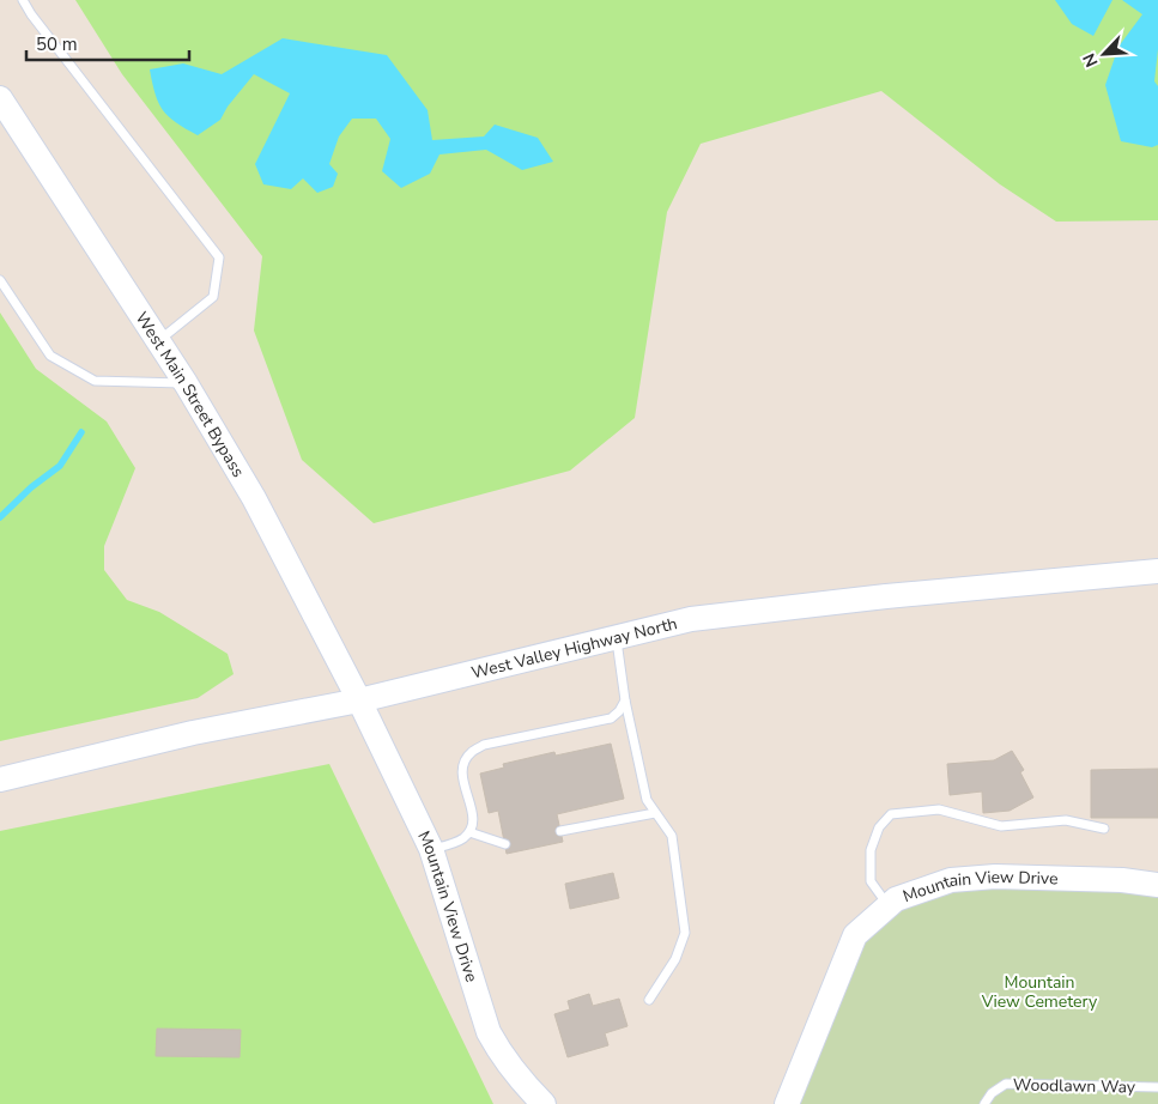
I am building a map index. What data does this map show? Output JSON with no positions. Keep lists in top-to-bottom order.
{
  "streets": {
    "main road": ["West Main Street Bypass", "West Valley Highway North", "Mountain View Drive"],
    "lane": ["Woodlawn Way"]
  },
  "crossings": [
    ["West Main Street Bypass", "West Valley Highway North"],
    ["West Main Street Bypass", "Mountain View Drive"],
    ["West Valley Highway North", "Mountain View Drive"]
  ],
  "parks": ["Mountain View Cemetery"],
  "scale_bar": "50 m",
  "north": "bottom left"
}
